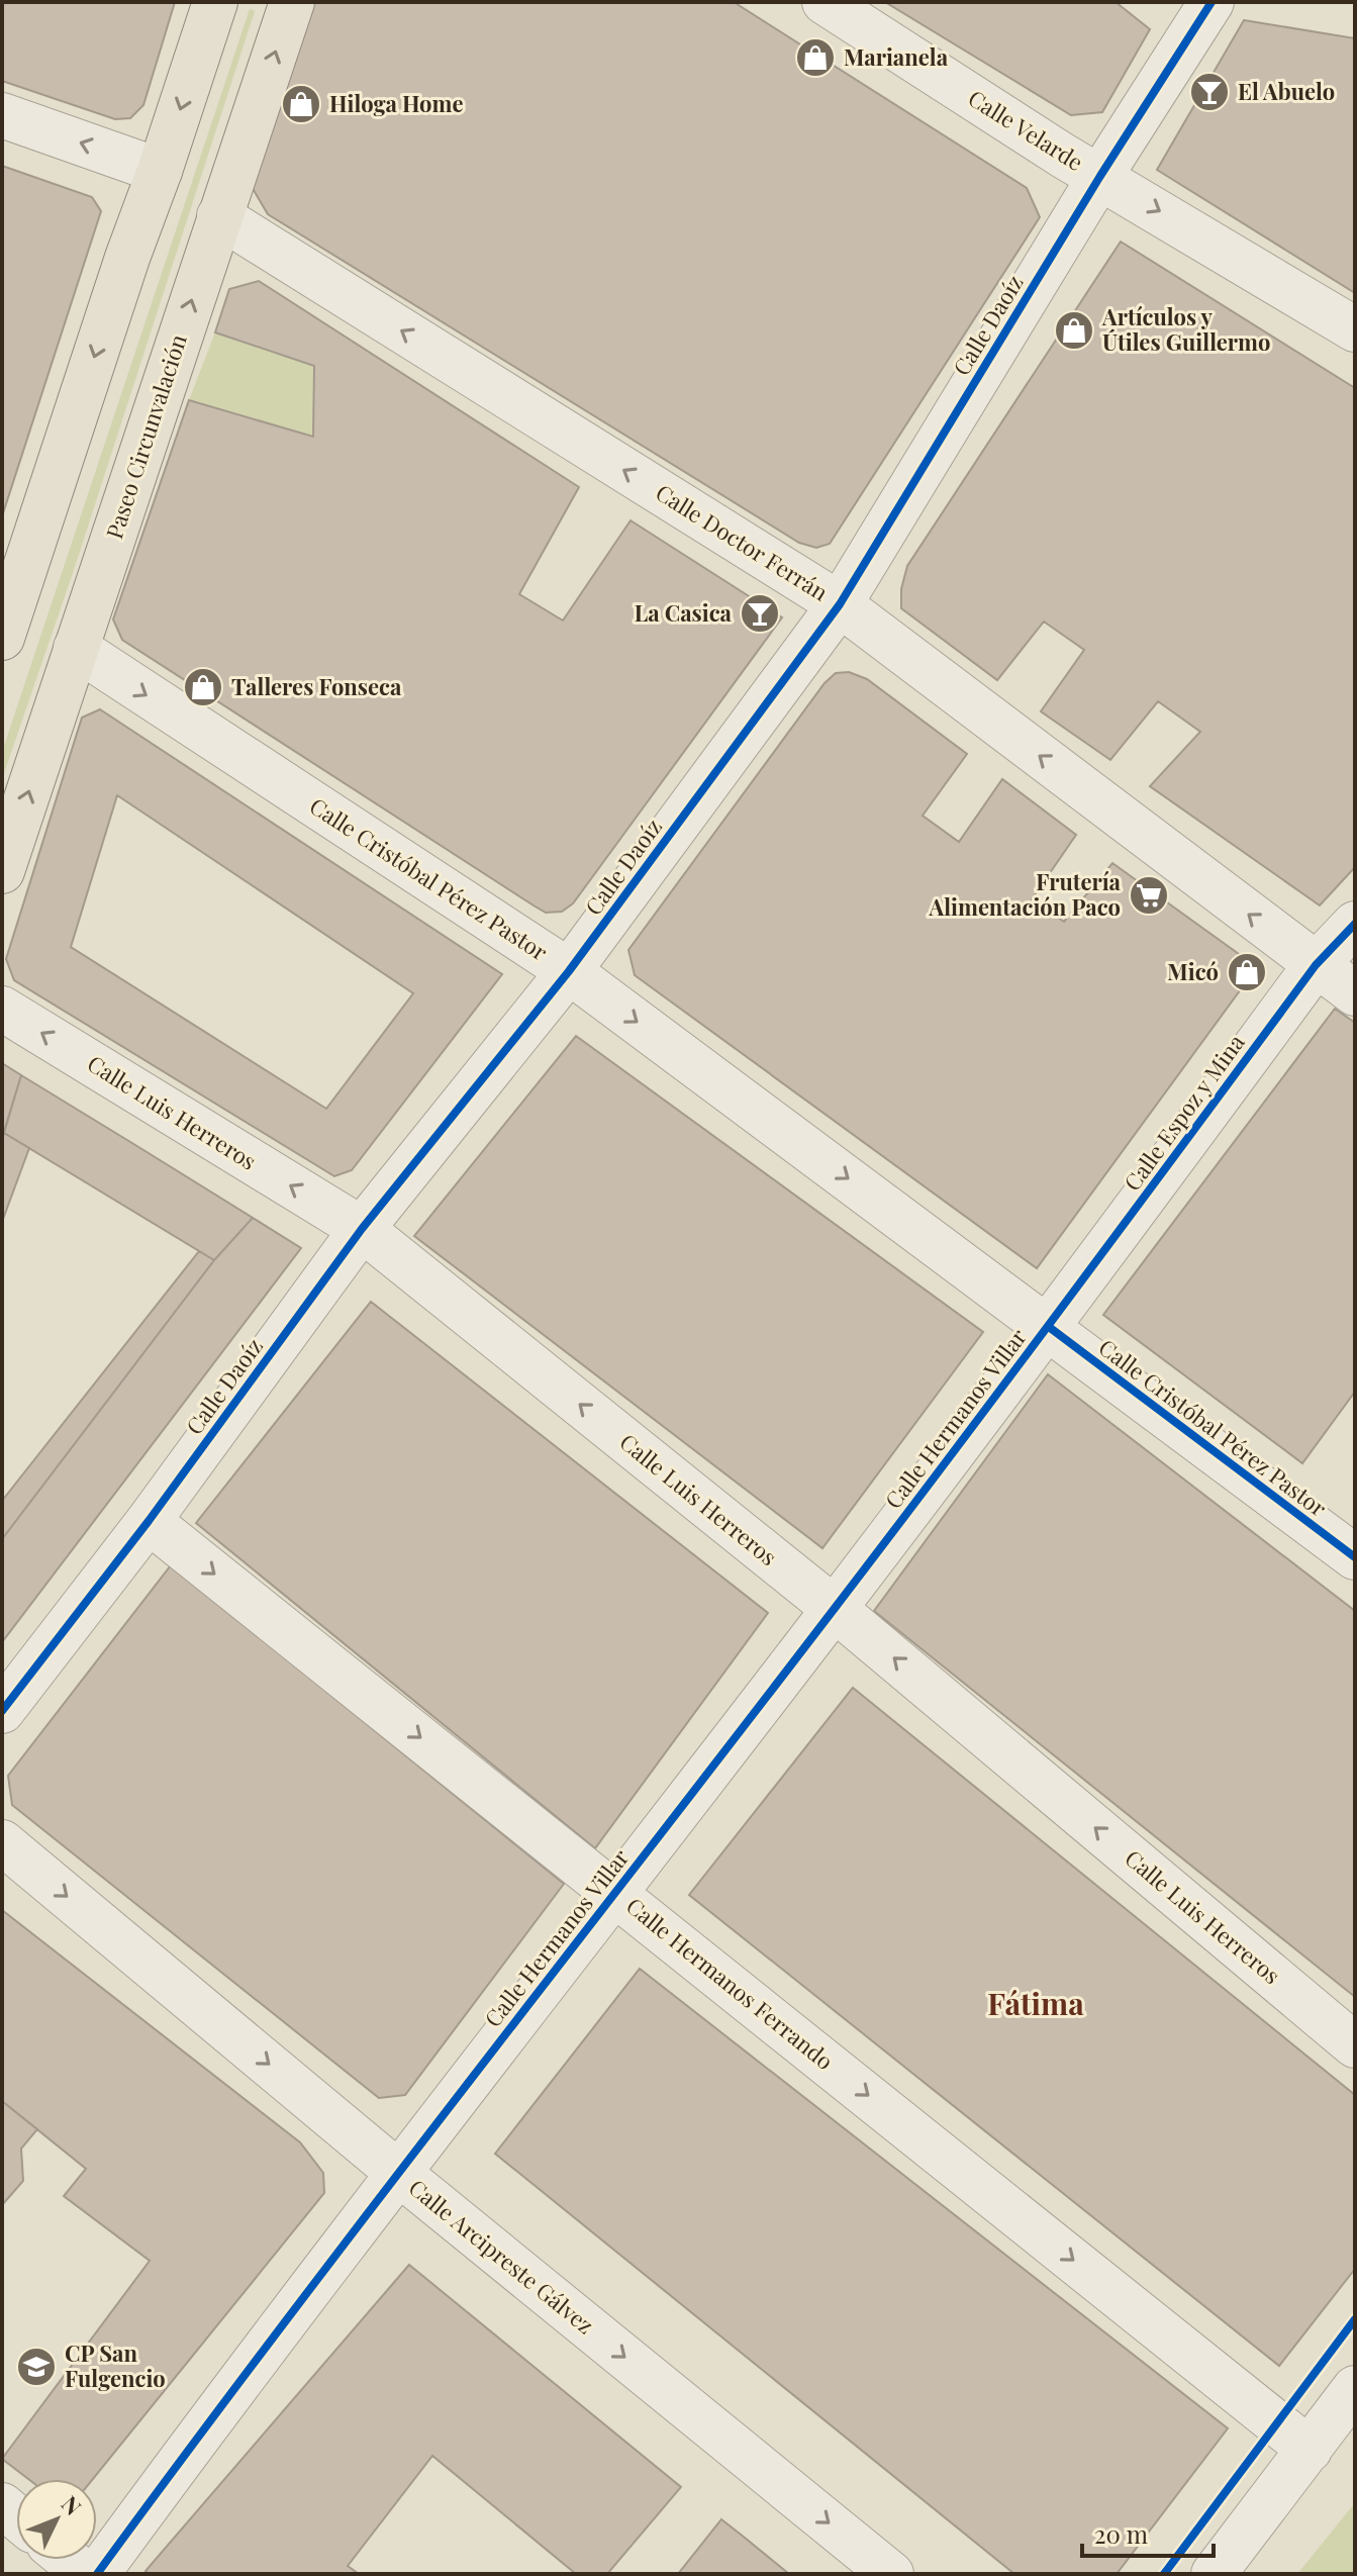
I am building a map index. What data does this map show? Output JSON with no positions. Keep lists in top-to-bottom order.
{
  "streets": {
    "main road": ["Paseo Circunvalación"],
    "street": [
      "Calle Velarde",
      "Calle Daoíz",
      "Calle Doctor Ferrán",
      "Calle Cristóbal Pérez Pastor",
      "Calle Luis Herreros",
      "Calle Espoz y Mina",
      "Calle Hermanos Villar",
      "Calle Hermanos Ferrando",
      "Calle Arcipreste Gálvez"
    ]
  },
  "crossings": [
    ["Calle Velarde", "Calle Daoíz"],
    ["Calle Daoíz", "Calle Doctor Ferrán"],
    ["Calle Daoíz", "Calle Cristóbal Pérez Pastor"],
    ["Calle Daoíz", "Calle Luis Herreros"],
    ["Calle Daoíz", "Calle Hermanos Ferrando"],
    ["Paseo Circunvalación", "Calle Doctor Ferrán"],
    ["Paseo Circunvalación", "Calle Cristóbal Pérez Pastor"],
    ["Calle Doctor Ferrán", "Calle Espoz y Mina"],
    ["Calle Cristóbal Pérez Pastor", "Calle Espoz y Mina"],
    ["Calle Cristóbal Pérez Pastor", "Calle Hermanos Villar"],
    ["Calle Luis Herreros", "Calle Hermanos Villar"],
    ["Calle Espoz y Mina", "Calle Hermanos Villar"],
    ["Calle Hermanos Villar", "Calle Hermanos Ferrando"],
    ["Calle Hermanos Villar", "Calle Arcipreste Gálvez"]
  ],
  "one_way": [
    "Calle Velarde",
    "Calle Doctor Ferrán",
    "Calle Cristóbal Pérez Pastor",
    "Calle Luis Herreros",
    "Calle Hermanos Ferrando",
    "Calle Arcipreste Gálvez"
  ],
  "districts": ["Fátima"],
  "places": {
    "shop": [
      "Marianela",
      "Hiloga Home",
      "Artículos y Útiles Guillermo",
      "Talleres Fonseca",
      "Micó"
    ],
    "bar": ["El Abuelo", "La Casica"],
    "supermarket": ["Frutería Alimentación Paco"],
    "school or university": ["CP San Fulgencio"]
  },
  "scale_bar": "20 m",
  "north": "top right"
}
